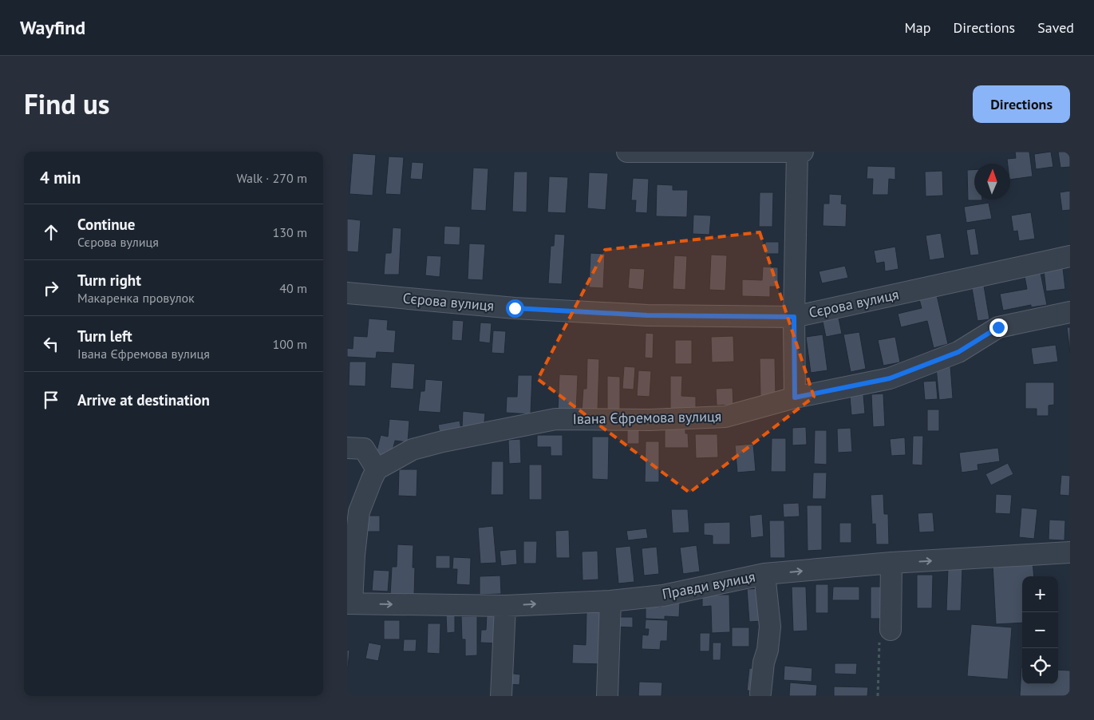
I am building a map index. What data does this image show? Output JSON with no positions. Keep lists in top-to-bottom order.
{
  "streets": {
    "street": ["Сєрова вулиця", "Івана Єфремова вулиця", "Правди вулиця"]
  },
  "one_way": ["Правди вулиця"],
  "north": "top",
  "page": {
    "header": "Wayfind",
    "nav": ["Map", "Directions", "Saved"],
    "title": "Find us",
    "buttons": "Directions",
    "heading": ["4 min", "Walk · 270 m"],
    "list": [
      ["Continue", "Сєрова вулиця", "130 m"],
      ["Turn right", "Макаренка провулок", "40 m"],
      ["Turn left", "Івана Єфремова вулиця", "100 m"],
      "Arrive at destination"
    ],
    "map_buttons": ["+", "−"]
  }
}
